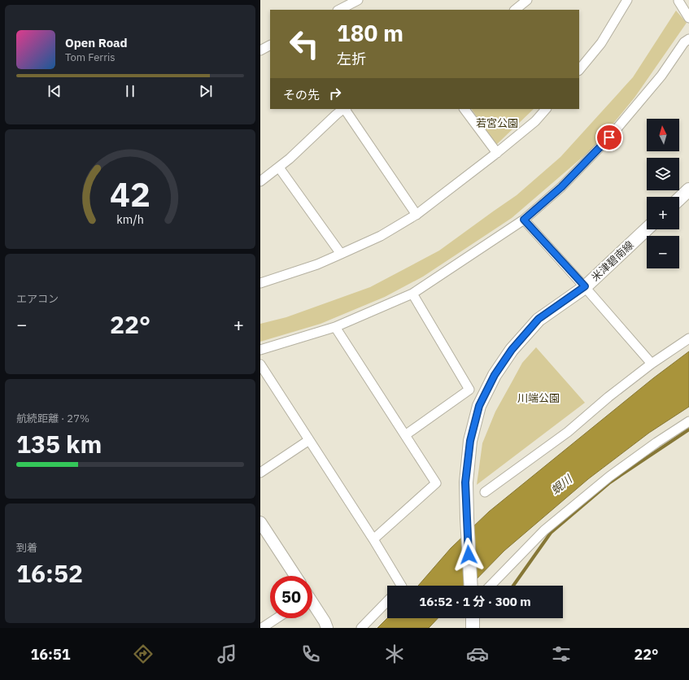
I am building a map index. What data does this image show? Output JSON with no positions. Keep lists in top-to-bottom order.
{
  "streets": {
    "main road": ["米津碧南線"]
  },
  "water": ["蜆川"],
  "parks": ["若宮公園", "川端公園"],
  "north": "top",
  "page": {
    "turn": ["180 m", "左折"],
    "song": ["Open Road", "Tom Ferris"],
    "then": "その先",
    "map_buttons": ["+", "−"],
    "tile": [
      "エアコン",
      ["航続距離 · 27%", "135 km"],
      ["到着", "16:52"]
    ],
    "heat": ["−", "22°", "+"],
    "limit": "50",
    "trip": "16:52 · 1 分 · 300 m",
    "tabs": ["16:51", "22°"],
    "gauge": ["42", "km/h"]
  }
}
